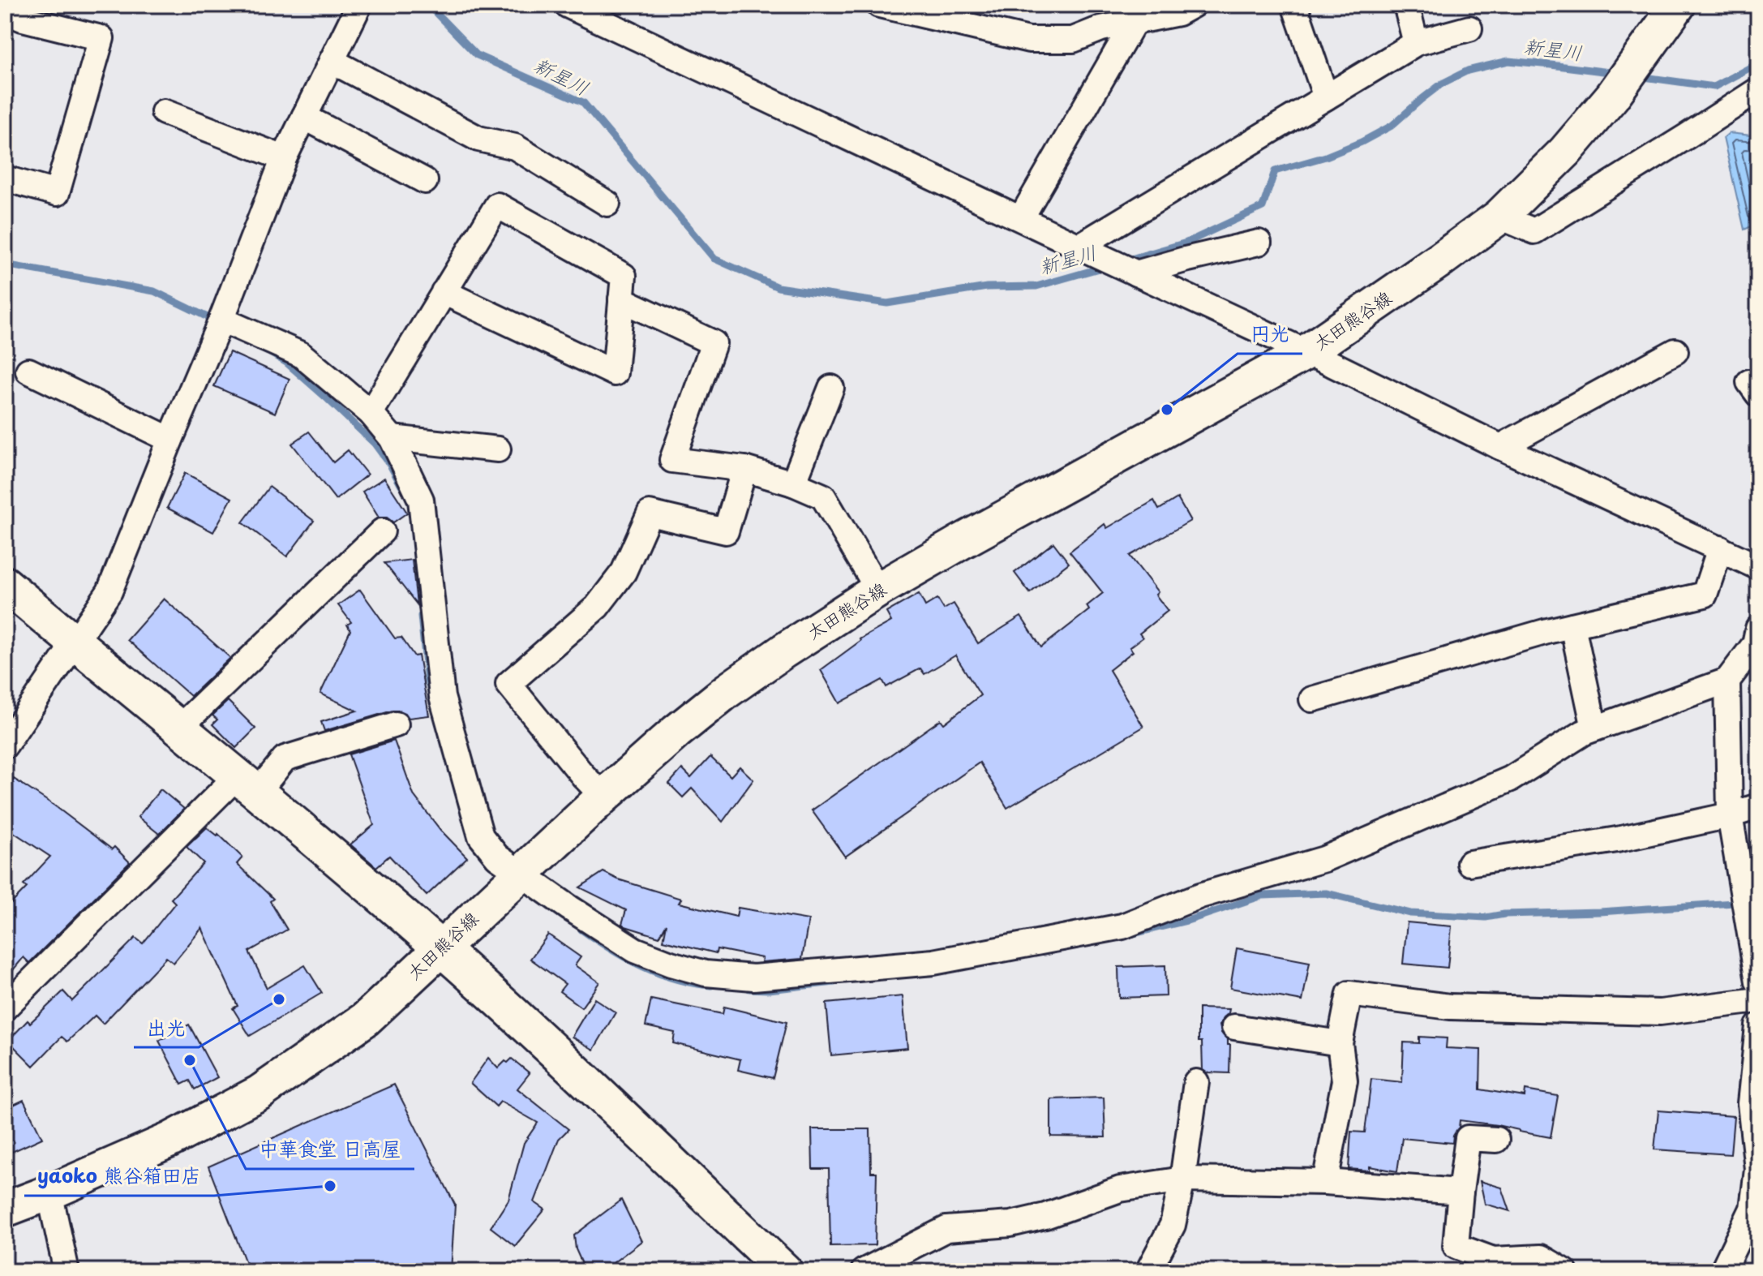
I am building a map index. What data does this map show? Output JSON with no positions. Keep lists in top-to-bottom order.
{
  "streets": {
    "main road": ["太田熊谷線"]
  },
  "water": ["新星川"],
  "places": [
    "円光",
    "出光",
    "中華食堂 日高屋",
    "yaoko 熊谷箱田店"
  ]
}
